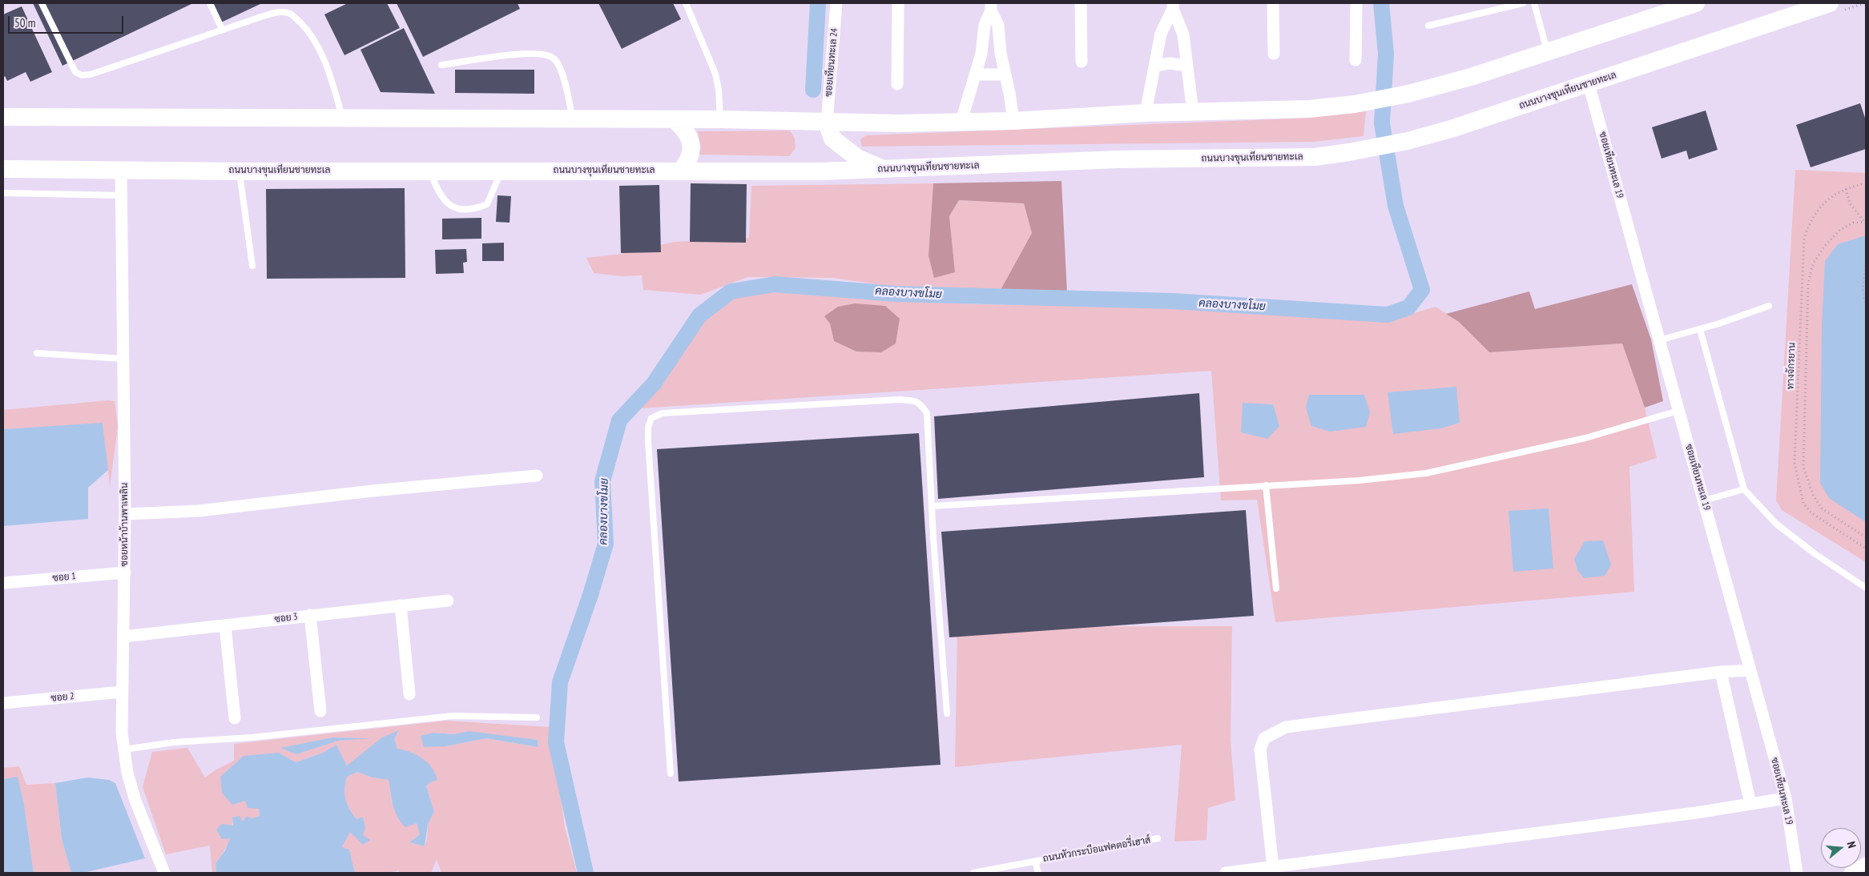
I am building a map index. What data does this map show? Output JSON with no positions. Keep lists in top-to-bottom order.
{
  "streets": {
    "main road": ["ถนนบางขุนเทียนชายทะเล"],
    "street": [
      "ซอยเทียนทะเล 24",
      "ซอยเทียนทะเล 19",
      "ซอยหน้าบ้านพาเพลิน",
      "ซอย 1",
      "ซอย 3",
      "ซอย 2"
    ],
    "lane": ["ถนนหัวกระบือแฟคตอรี่เฮาส์"],
    "path": ["ทางจักรยาน"]
  },
  "crossings": [
    ["ถนนบางขุนเทียนชายทะเล", "ซอยเทียนทะเล 19"],
    ["ถนนบางขุนเทียนชายทะเล", "ซอยหน้าบ้านพาเพลิน"],
    ["ซอยหน้าบ้านพาเพลิน", "ซอย 1"],
    ["ซอยหน้าบ้านพาเพลิน", "ซอย 3"],
    ["ซอยหน้าบ้านพาเพลิน", "ซอย 2"]
  ],
  "water": ["คลองบางขโมย"],
  "scale_bar": "50 m",
  "north": "right"
}
